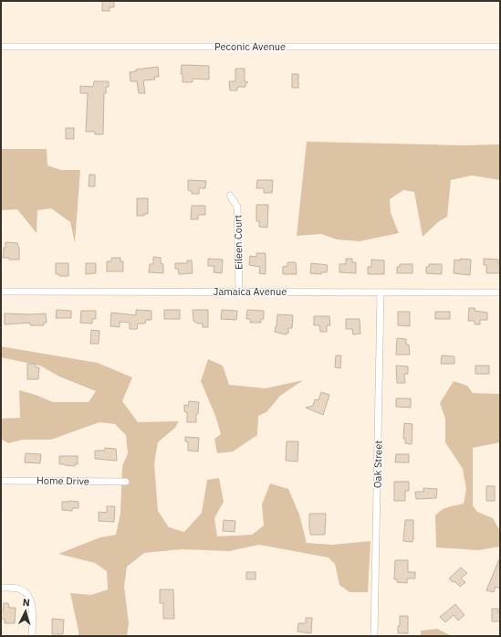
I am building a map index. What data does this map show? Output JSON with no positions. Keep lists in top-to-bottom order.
{
  "streets": {
    "street": [
      "Peconic Avenue",
      "Eileen Court",
      "Jamaica Avenue",
      "Oak Street",
      "Home Drive"
    ]
  },
  "crossings": [
    ["Eileen Court", "Jamaica Avenue"],
    ["Jamaica Avenue", "Oak Street"]
  ],
  "north": "top"
}
